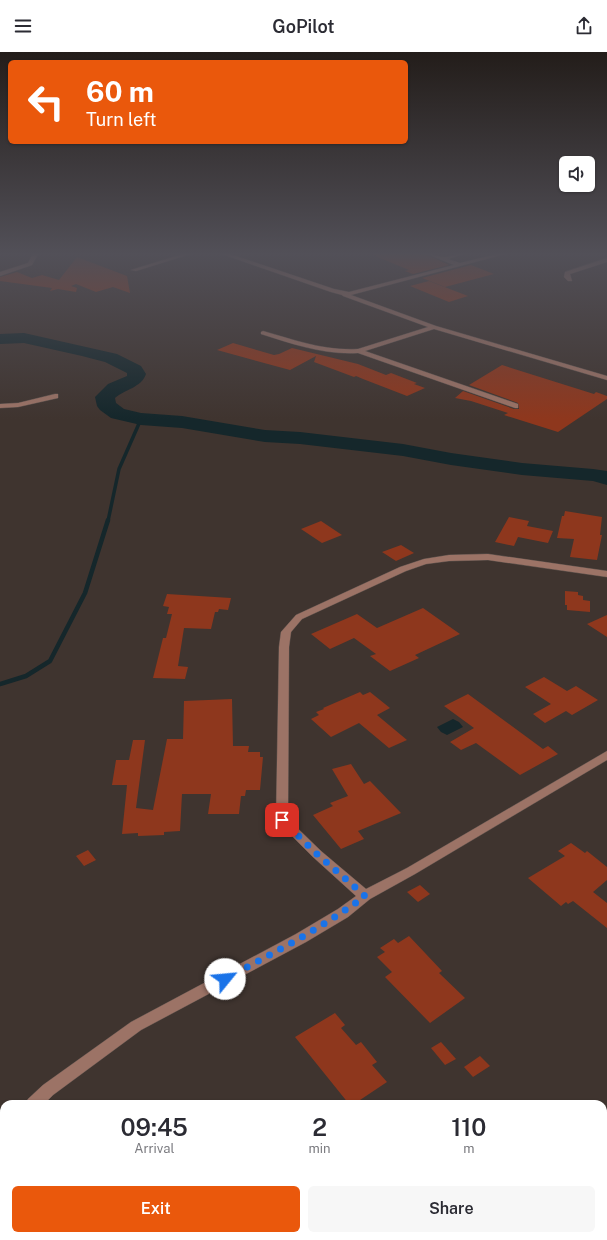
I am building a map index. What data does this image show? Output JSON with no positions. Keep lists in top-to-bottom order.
{
  "page": {
    "header": "GoPilot",
    "turn": ["60 m", "Turn left"],
    "eta": [
      "09:45",
      "Arrival",
      "2",
      "min",
      "110",
      "m"
    ],
    "buttons": ["Exit", "Share"]
  }
}
